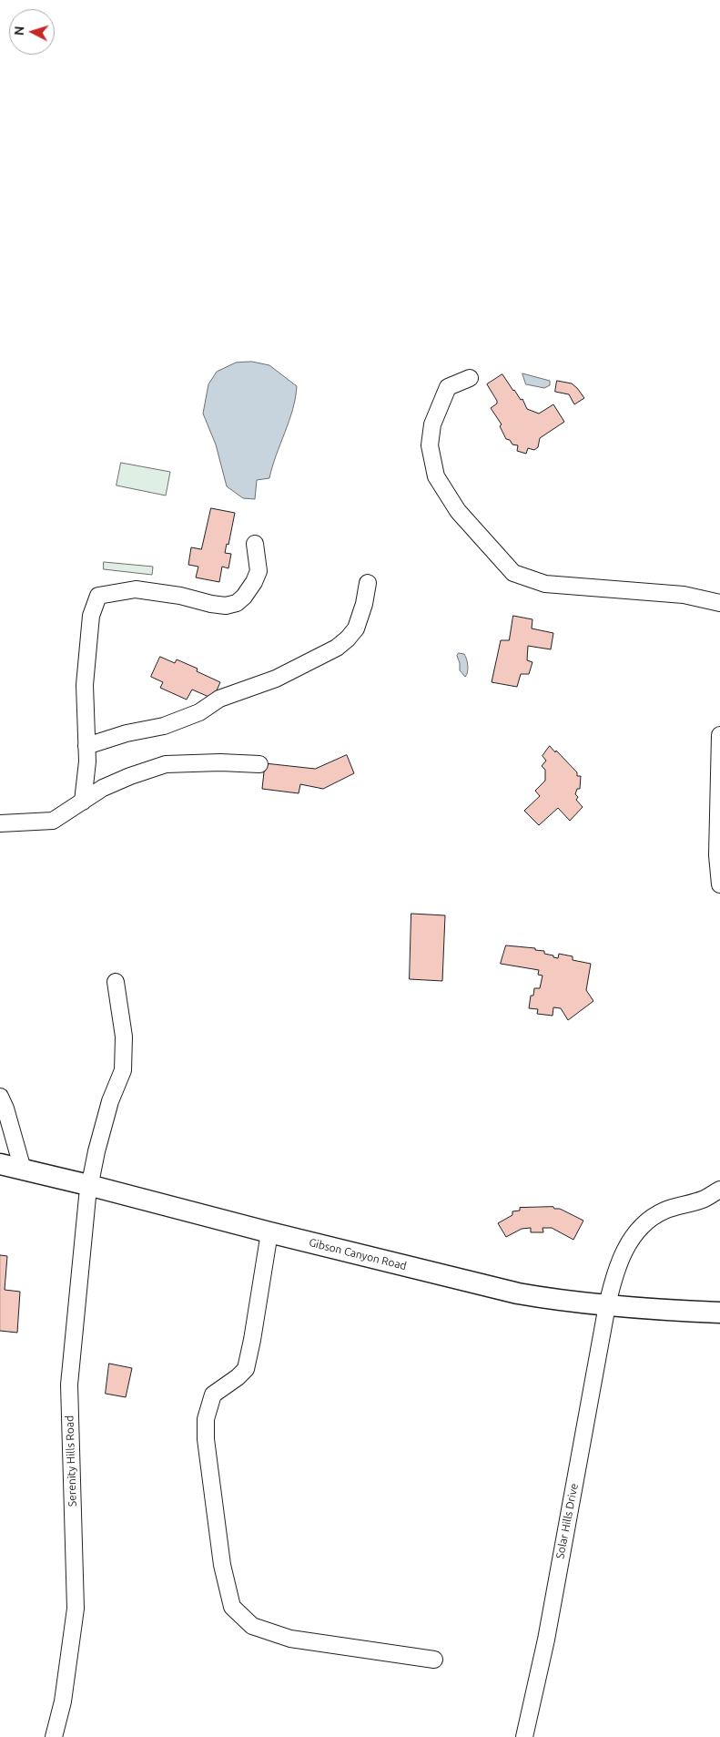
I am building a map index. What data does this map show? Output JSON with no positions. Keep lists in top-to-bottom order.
{
  "streets": {
    "main road": ["Gibson Canyon Road"],
    "street": ["Serenity Hills Road", "Solar Hills Drive"]
  },
  "crossings": [
    ["Gibson Canyon Road", "Serenity Hills Road"],
    ["Gibson Canyon Road", "Solar Hills Drive"]
  ],
  "north": "left"
}
